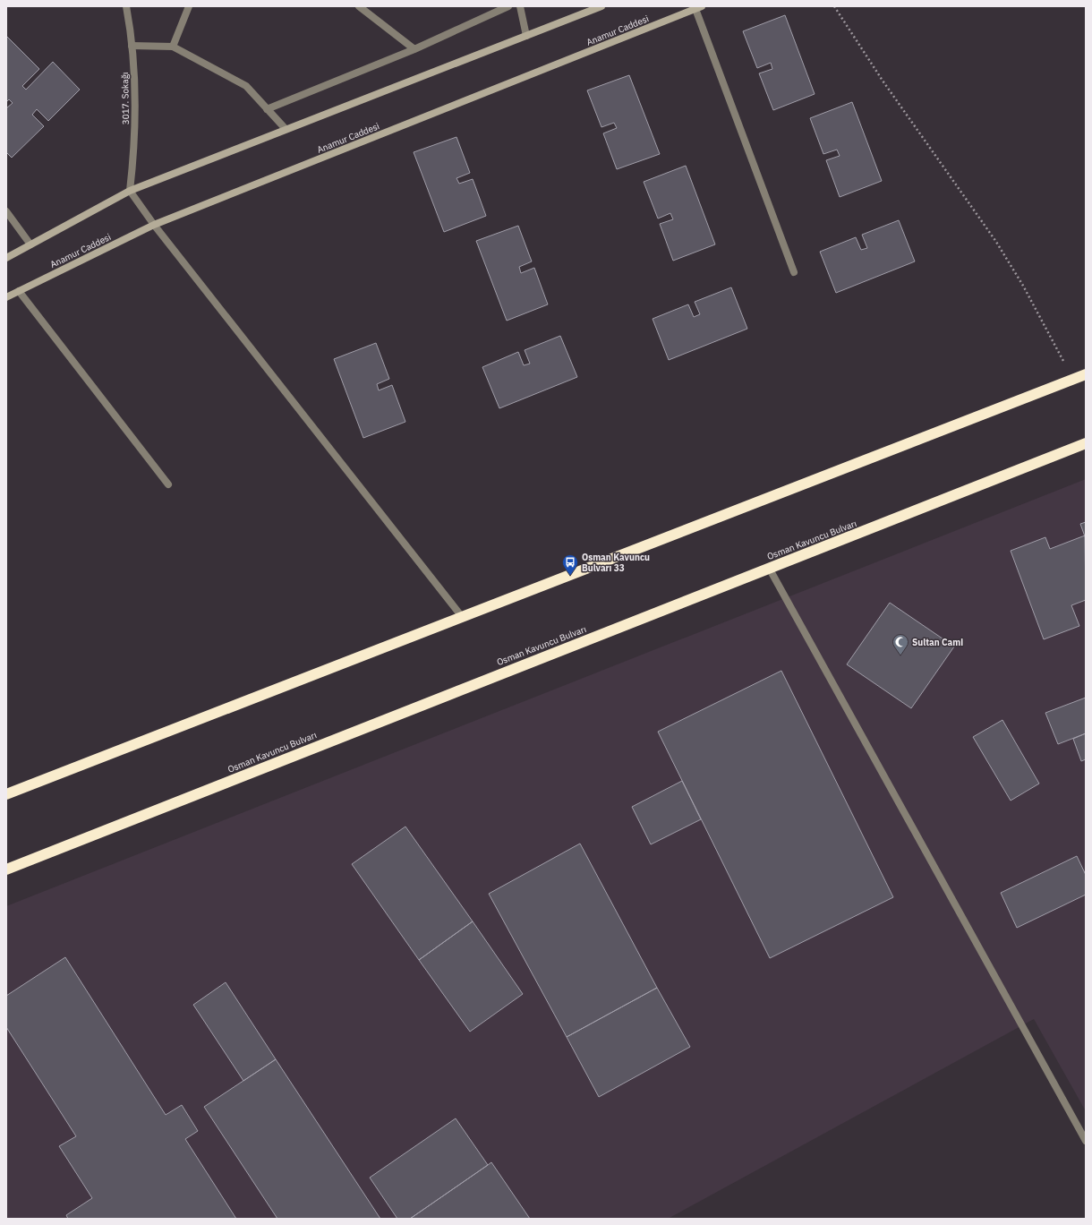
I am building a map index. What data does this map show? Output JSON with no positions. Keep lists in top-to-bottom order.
{
  "streets": {
    "highway": ["Osman Kavuncu Bulvarı"],
    "street": ["Anamur Caddesi", "3017. Sokağı"]
  },
  "places": {
    "bus stop": ["Osman Kavuncu Bulvarı 33"],
    "mosque": ["Sultan Cami"]
  }
}
